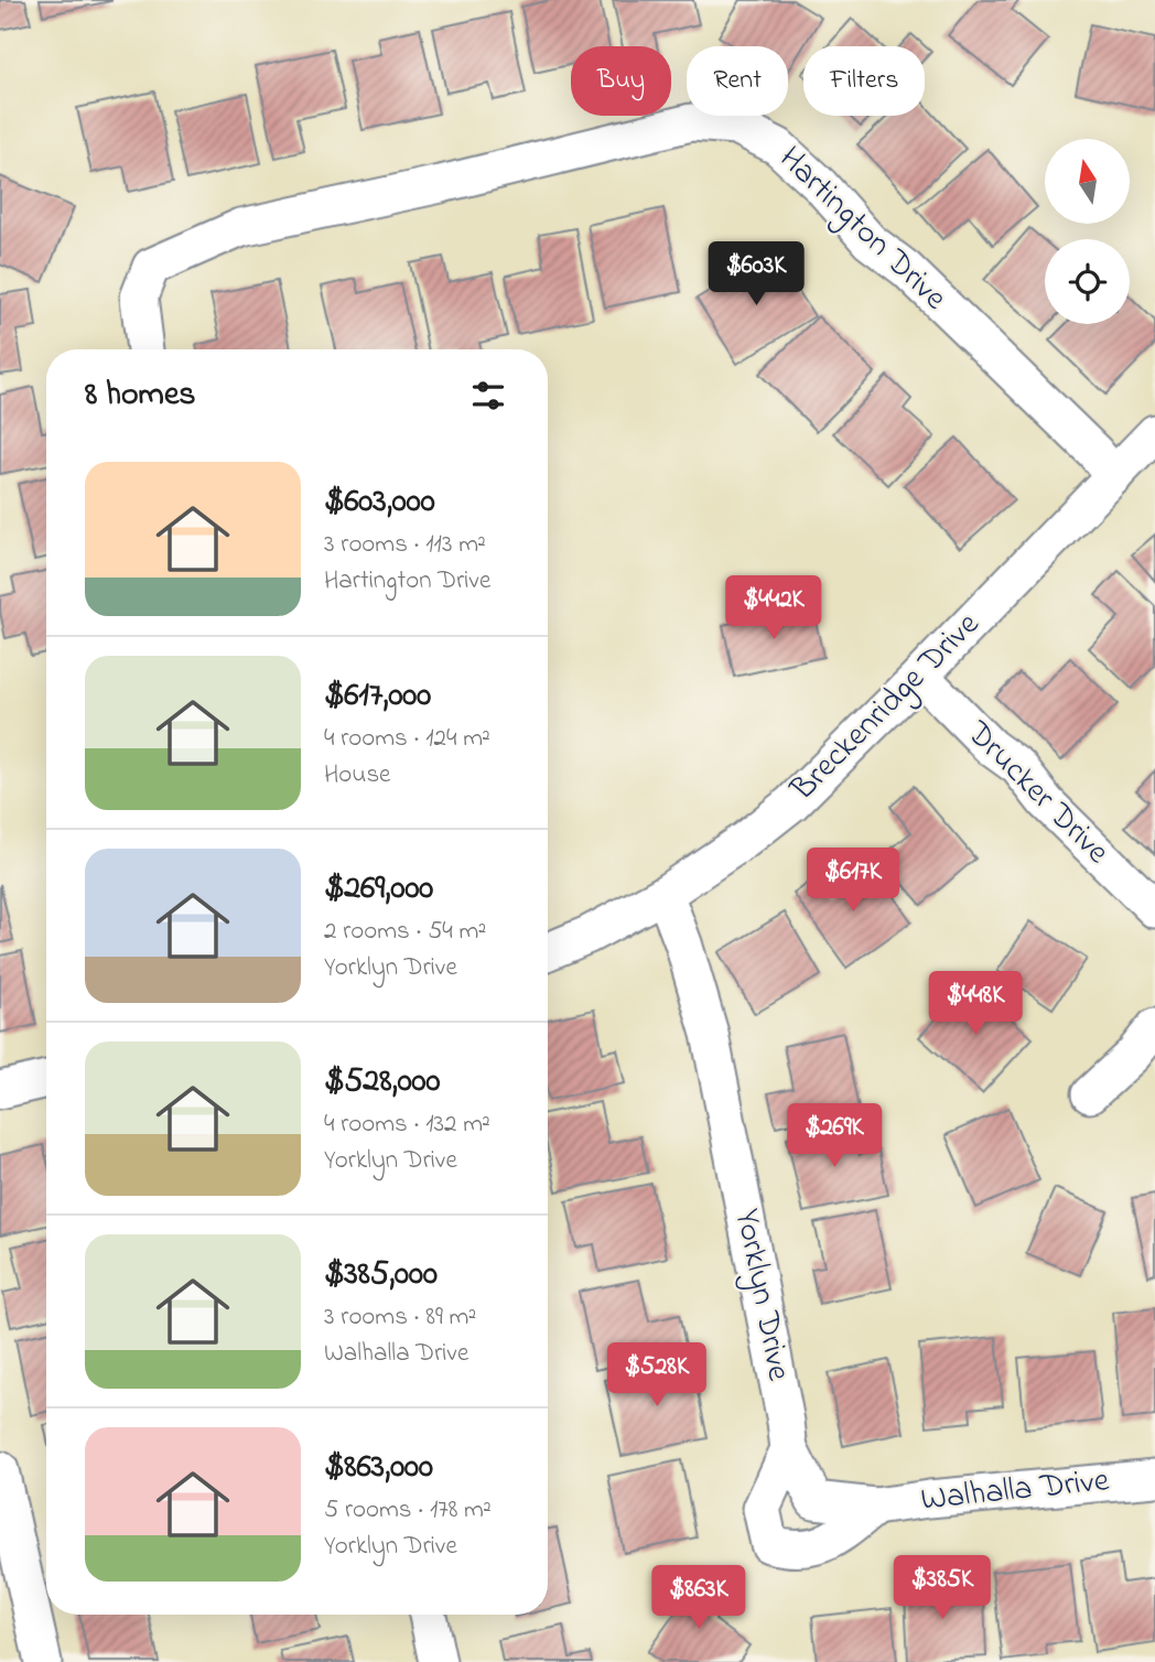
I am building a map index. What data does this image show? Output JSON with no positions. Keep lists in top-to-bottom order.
{
  "streets": {
    "street": [
      "Hartington Drive",
      "Breckenridge Drive",
      "Drucker Drive",
      "Yorklyn Drive",
      "Walhalla Drive"
    ]
  },
  "crossings": [
    ["Hartington Drive", "Breckenridge Drive"],
    ["Breckenridge Drive", "Drucker Drive"],
    ["Breckenridge Drive", "Yorklyn Drive"],
    ["Yorklyn Drive", "Walhalla Drive"]
  ],
  "north": "top",
  "page": {
    "chip": ["Buy", "Rent", "Filters"],
    "price": [
      "$603K",
      "$442K",
      "$617K",
      "$448K",
      "$269K",
      "$528K",
      "$385K",
      "$863K"
    ],
    "heading": "8 homes",
    "list": [
      {
        "name": "$603,000",
        "note": "3 rooms · 113 m² · Hartington Drive"
      },
      {
        "name": "$617,000",
        "note": "4 rooms · 124 m² · House"
      },
      {
        "name": "$269,000",
        "note": "2 rooms · 54 m² · Yorklyn Drive"
      },
      {
        "name": "$528,000",
        "note": "4 rooms · 132 m² · Yorklyn Drive"
      },
      {
        "name": "$385,000",
        "note": "3 rooms · 89 m² · Walhalla Drive"
      },
      {
        "name": "$863,000",
        "note": "5 rooms · 178 m² · Yorklyn Drive"
      }
    ]
  }
}
